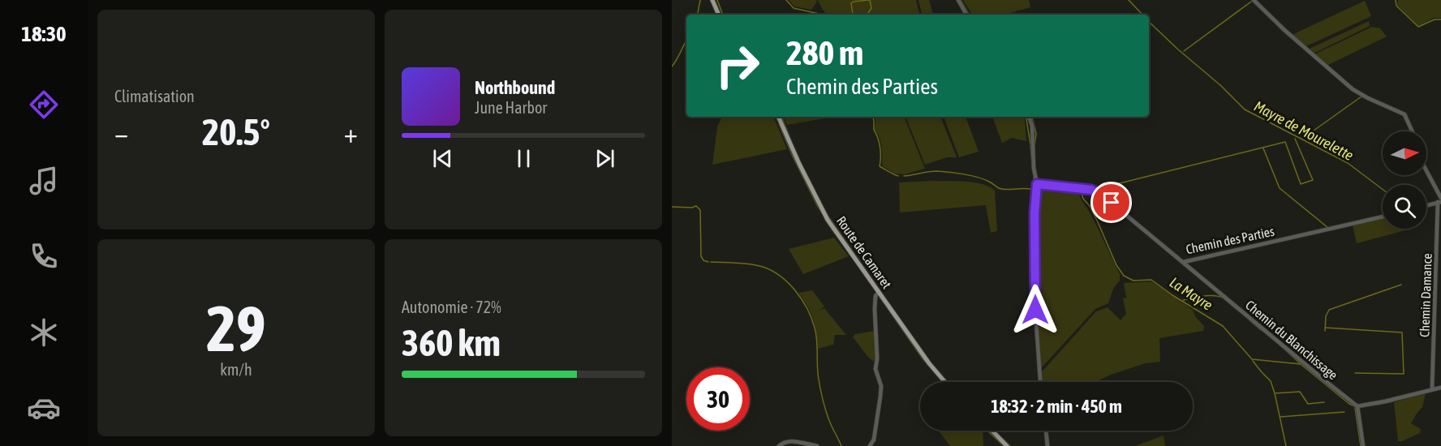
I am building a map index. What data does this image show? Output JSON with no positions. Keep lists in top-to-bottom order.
{
  "streets": {
    "main road": ["Route de Camaret"],
    "street": ["Chemin des Parties", "Chemin Damance", "Chemin du Blanchissage"]
  },
  "crossings": [
    ["Chemin des Parties", "Chemin du Blanchissage"]
  ],
  "water": ["Mayre de Mourelette", "La Mayre"],
  "north": "right",
  "page": {
    "tabs": "18:30",
    "tile": [
      "Climatisation",
      ["29", "km/h"],
      ["Autonomie · 72%", "360 km"]
    ],
    "turn": ["280 m", "Chemin des Parties"],
    "song": ["Northbound", "June Harbor"],
    "heat": ["−", "20.5°", "+"],
    "limit": "30",
    "trip": "18:32 · 2 min · 450 m"
  }
}
